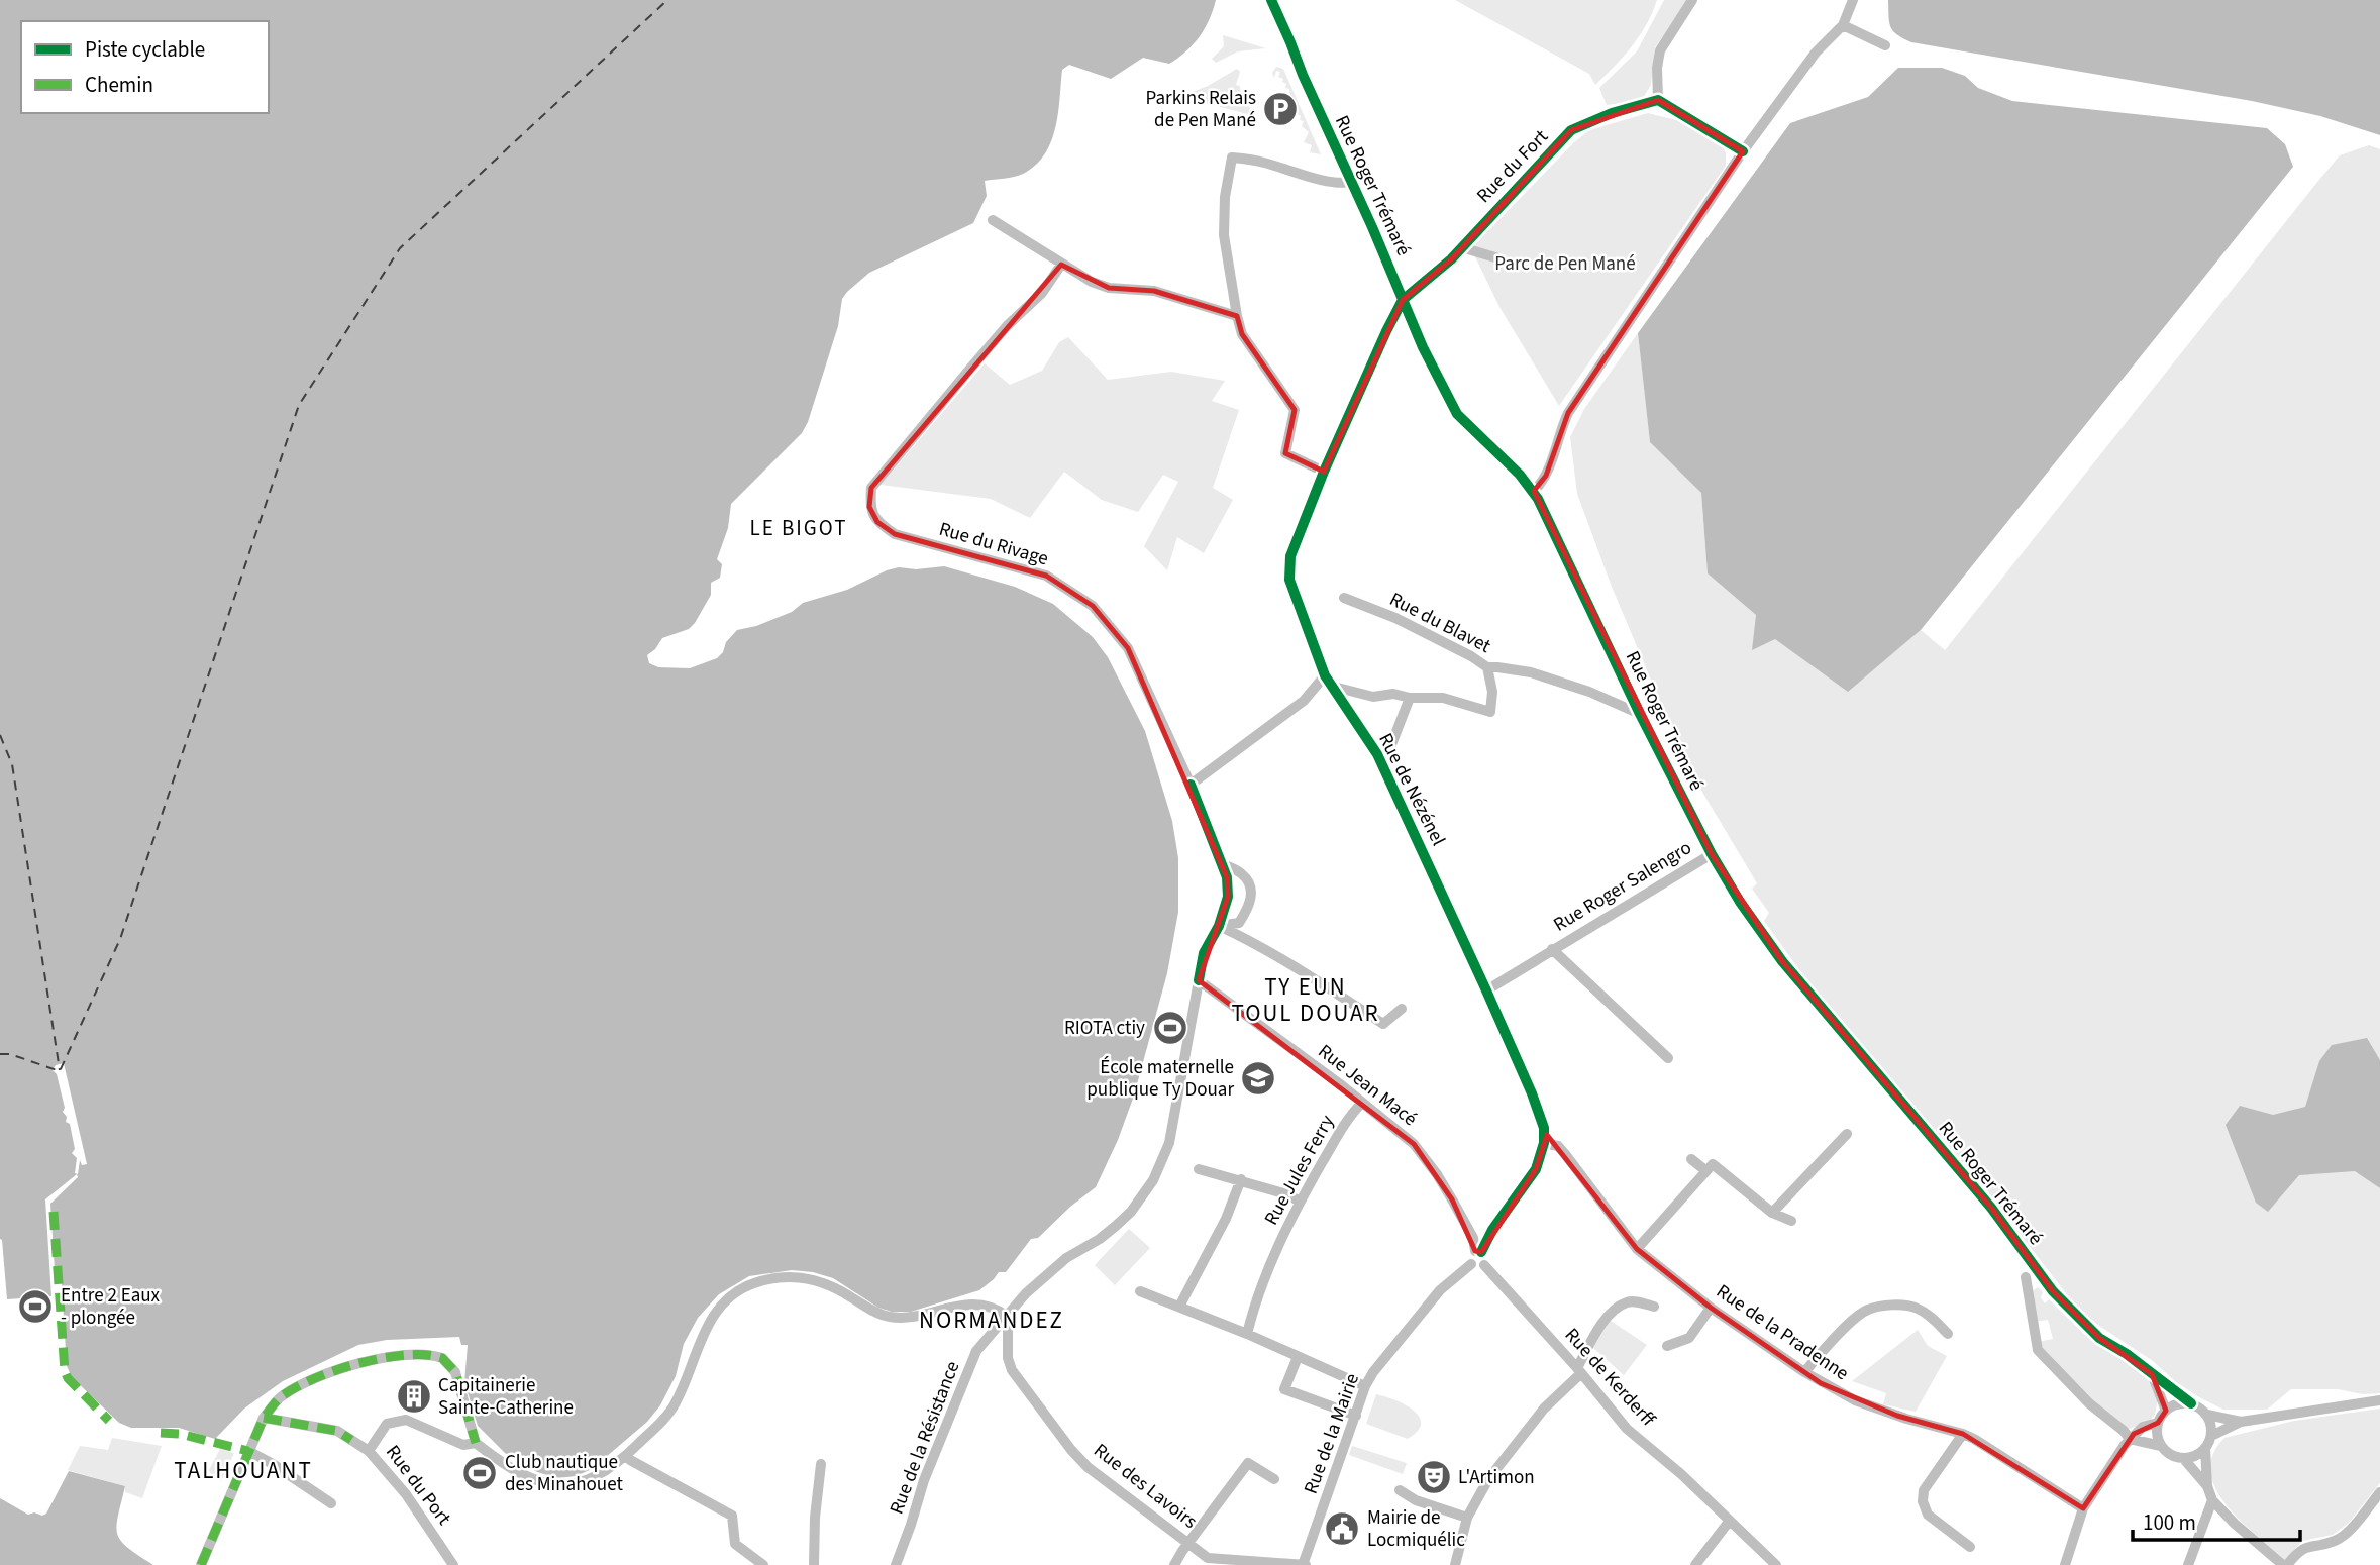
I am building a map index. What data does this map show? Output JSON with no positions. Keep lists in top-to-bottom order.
{
  "streets": {
    "street": [
      "Rue du Fort",
      "Rue Roger Trémaré",
      "Rue du Rivage",
      "Rue du Blavet",
      "Rue de Nézénel",
      "Rue Roger Salengro",
      "Rue Jean Macé",
      "Rue Jules Ferry",
      "Rue de la Pradenne",
      "Rue de Kerderff",
      "Rue de la Mairie",
      "Rue de la Résistance",
      "Rue du Port",
      "Rue des Lavoirs"
    ]
  },
  "crossings": [
    ["Rue du Fort", "Rue Roger Trémaré"],
    ["Rue du Fort", "Rue de Nézénel"],
    ["Rue Roger Trémaré", "Rue du Blavet"],
    ["Rue Roger Trémaré", "Rue de Nézénel"],
    ["Rue Roger Trémaré", "Rue Roger Salengro"],
    ["Rue de Nézénel", "Rue Roger Salengro"],
    ["Rue de Nézénel", "Rue de la Pradenne"],
    ["Rue Jean Macé", "Rue Jules Ferry"],
    ["Rue Jean Macé", "Rue de Kerderff"],
    ["Rue Jean Macé", "Rue de la Mairie"],
    ["Rue Jean Macé", "Rue de la Résistance"],
    ["Rue de Kerderff", "Rue de la Mairie"],
    ["Rue de la Mairie", "Rue des Lavoirs"],
    ["Rue de la Résistance", "Rue des Lavoirs"]
  ],
  "districts": [
    "LE BIGOT",
    "TY EUN TOUL DOUAR",
    "NORMANDEZ",
    "TALHOUANT"
  ],
  "parks": ["Parc de Pen Mané"],
  "places": {
    "parking": ["Parkins Relais de Pen Mané"],
    "sports": ["RIOTA ctiy", "Entre 2 Eaux - plongée", "Club nautique des Minahouet"],
    "school or university": ["École maternelle publique Ty Douar"],
    "building": ["Capitainerie Sainte-Catherine"],
    "theatre": ["L'Artimon"],
    "public building": ["Mairie de Locmiquélic"]
  },
  "legend": ["Piste cyclable", "Chemin"],
  "scale_bar": "100 m"
}
